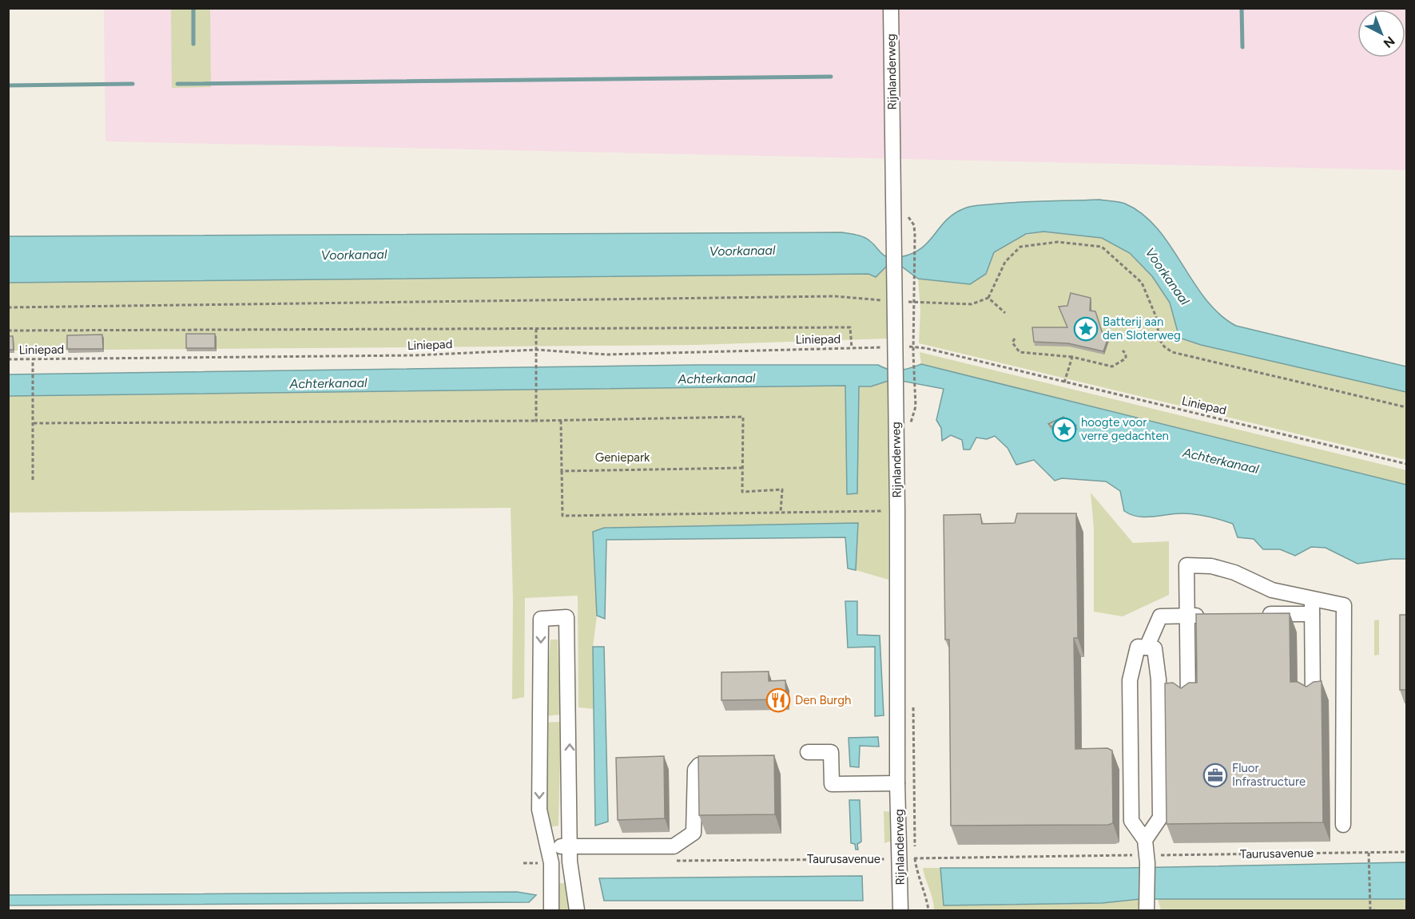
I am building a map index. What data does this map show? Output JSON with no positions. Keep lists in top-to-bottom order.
{
  "streets": {
    "street": ["Rijnlanderweg"],
    "path": ["Liniepad", "Taurusavenue"]
  },
  "crossings": [
    ["Rijnlanderweg", "Taurusavenue"]
  ],
  "water": ["Voorkanaal", "Achterkanaal"],
  "parks": ["Geniepark"],
  "places": {
    "place": ["Batterij aan den Sloterweg", "hoogte voor verre gedachten"],
    "restaurant": ["Den Burgh"],
    "office": ["Fluor Infrastructure"]
  },
  "north": "bottom right"
}
